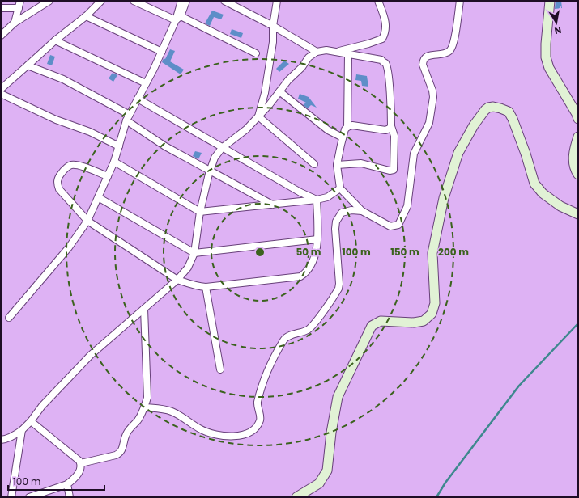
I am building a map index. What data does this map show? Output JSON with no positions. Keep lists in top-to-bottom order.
{
  "scale_bar": "100 m",
  "north": "bottom",
  "rings": [
    "50 m",
    "100 m",
    "150 m",
    "200 m"
  ]
}
